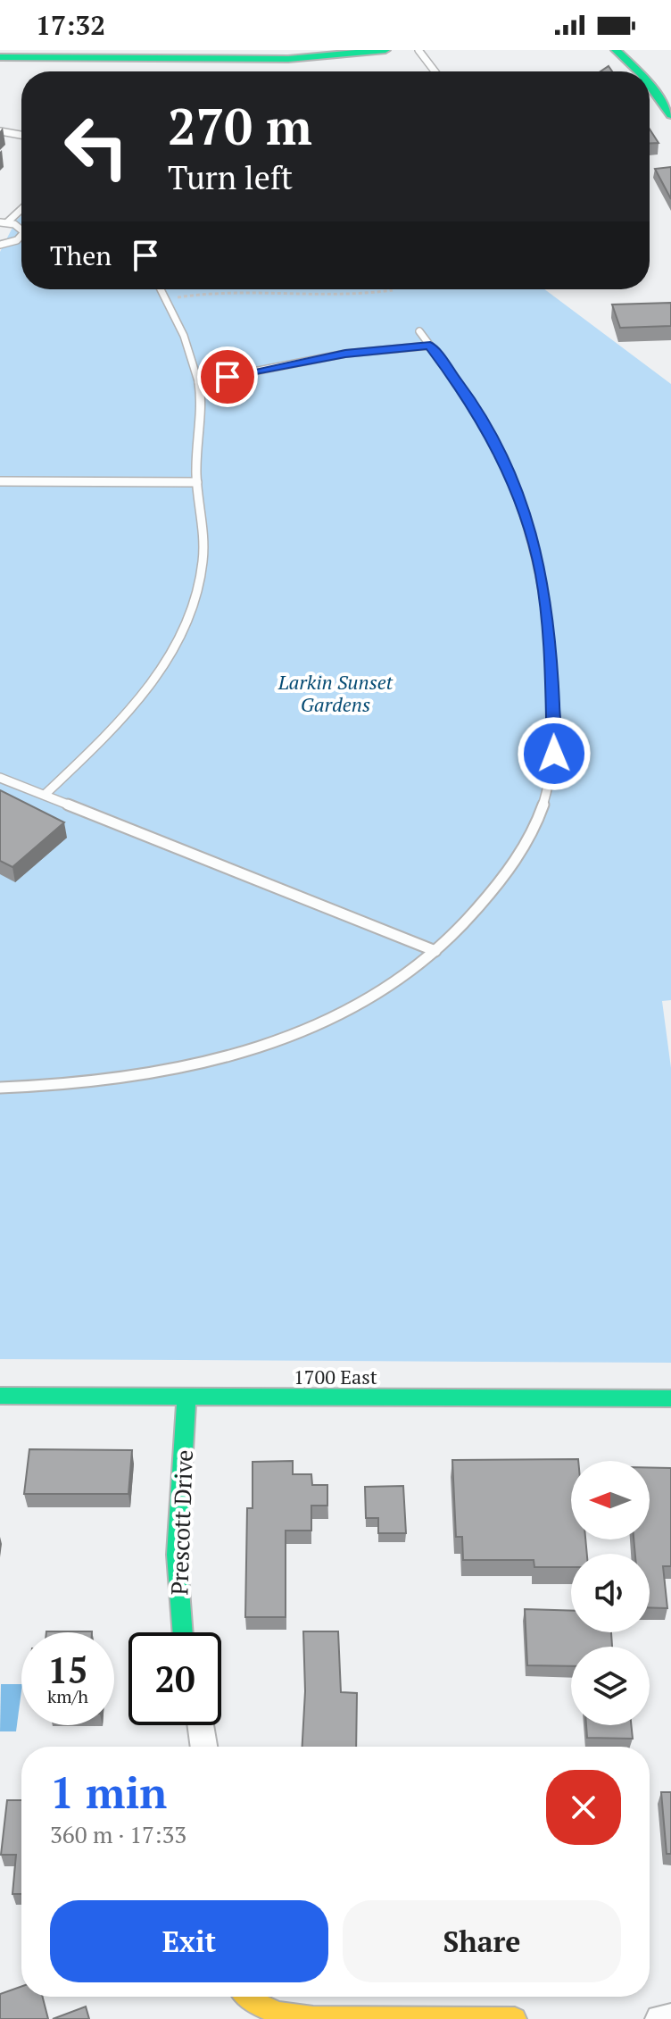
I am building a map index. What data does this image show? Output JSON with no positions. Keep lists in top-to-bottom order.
{
  "streets": {
    "street": ["1700 East", "Prescott Drive"]
  },
  "crossings": [
    ["1700 East", "Prescott Drive"]
  ],
  "parks": ["Larkin Sunset Gardens"],
  "north": "left",
  "page": {
    "status": "17:32",
    "turn": ["270 m", "Turn left"],
    "then": "Then",
    "speed": "15 km/h",
    "limit": "20",
    "heading": ["1 min", "360 m · 17:33"],
    "buttons": ["Exit", "Share"]
  }
}
